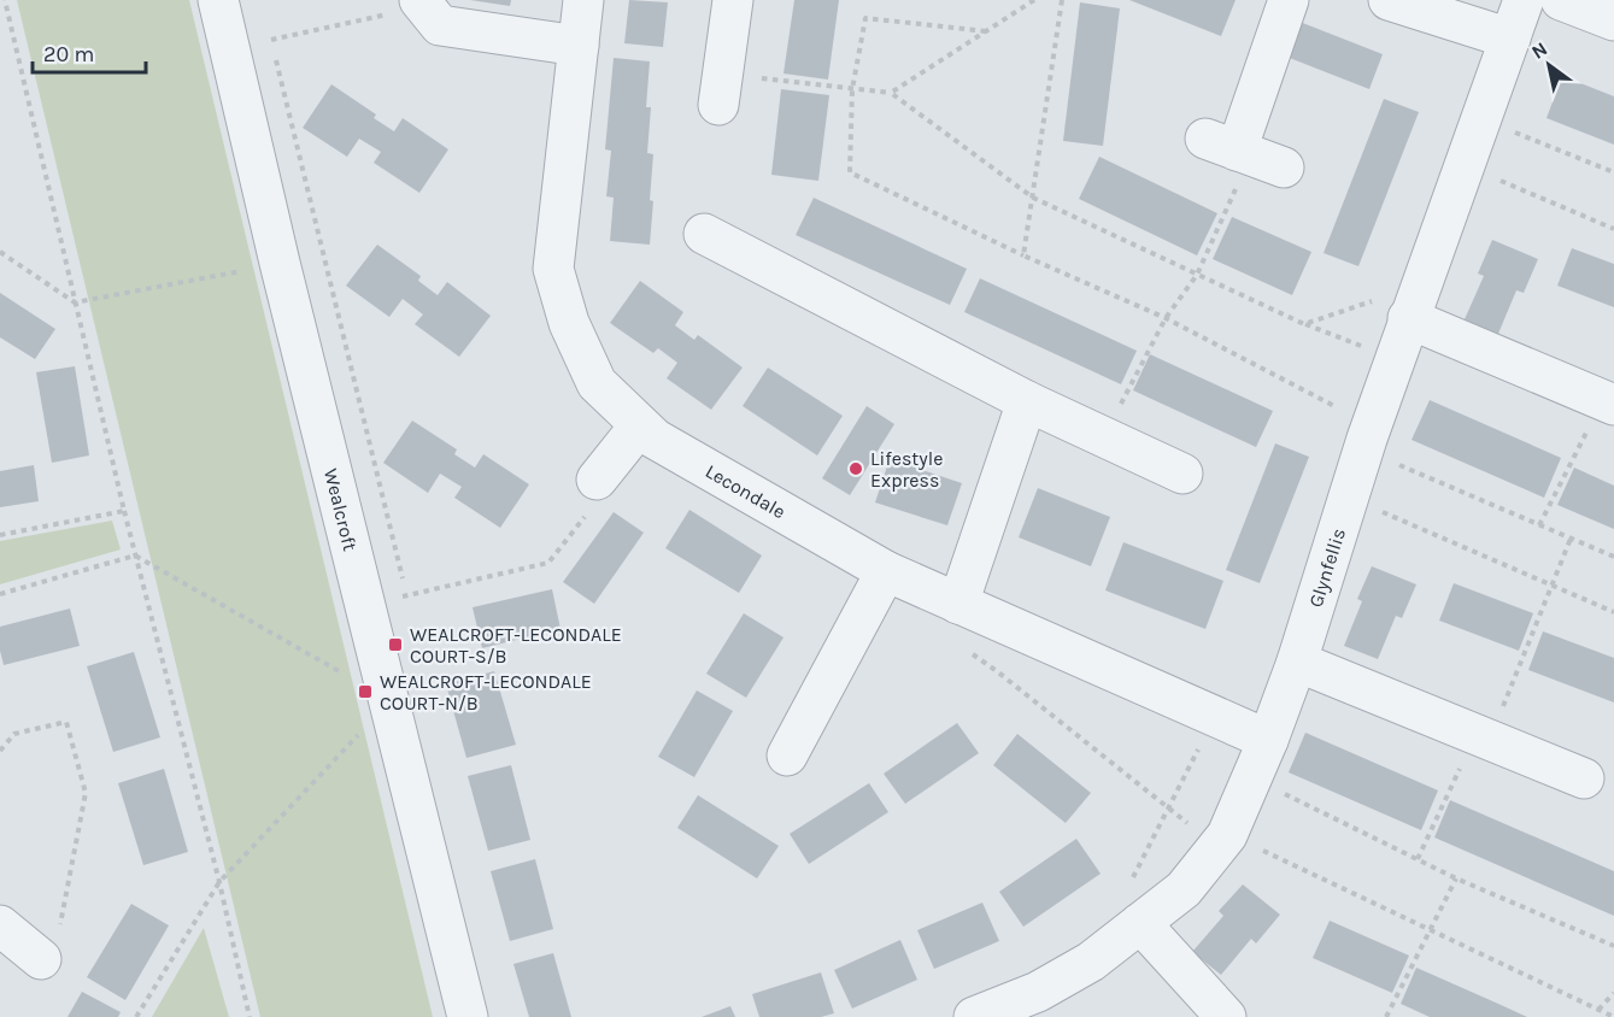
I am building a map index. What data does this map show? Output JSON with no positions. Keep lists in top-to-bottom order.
{
  "streets": {
    "street": ["Lecondale", "Wealcroft", "Glynfellis"]
  },
  "crossings": [
    ["Lecondale", "Glynfellis"]
  ],
  "places": {
    "other": ["Lifestyle Express"],
    "transit": ["WEALCROFT-LECONDALE COURT-S/B", "WEALCROFT-LECONDALE COURT-N/B"]
  },
  "scale_bar": "20 m",
  "north": "top left"
}
